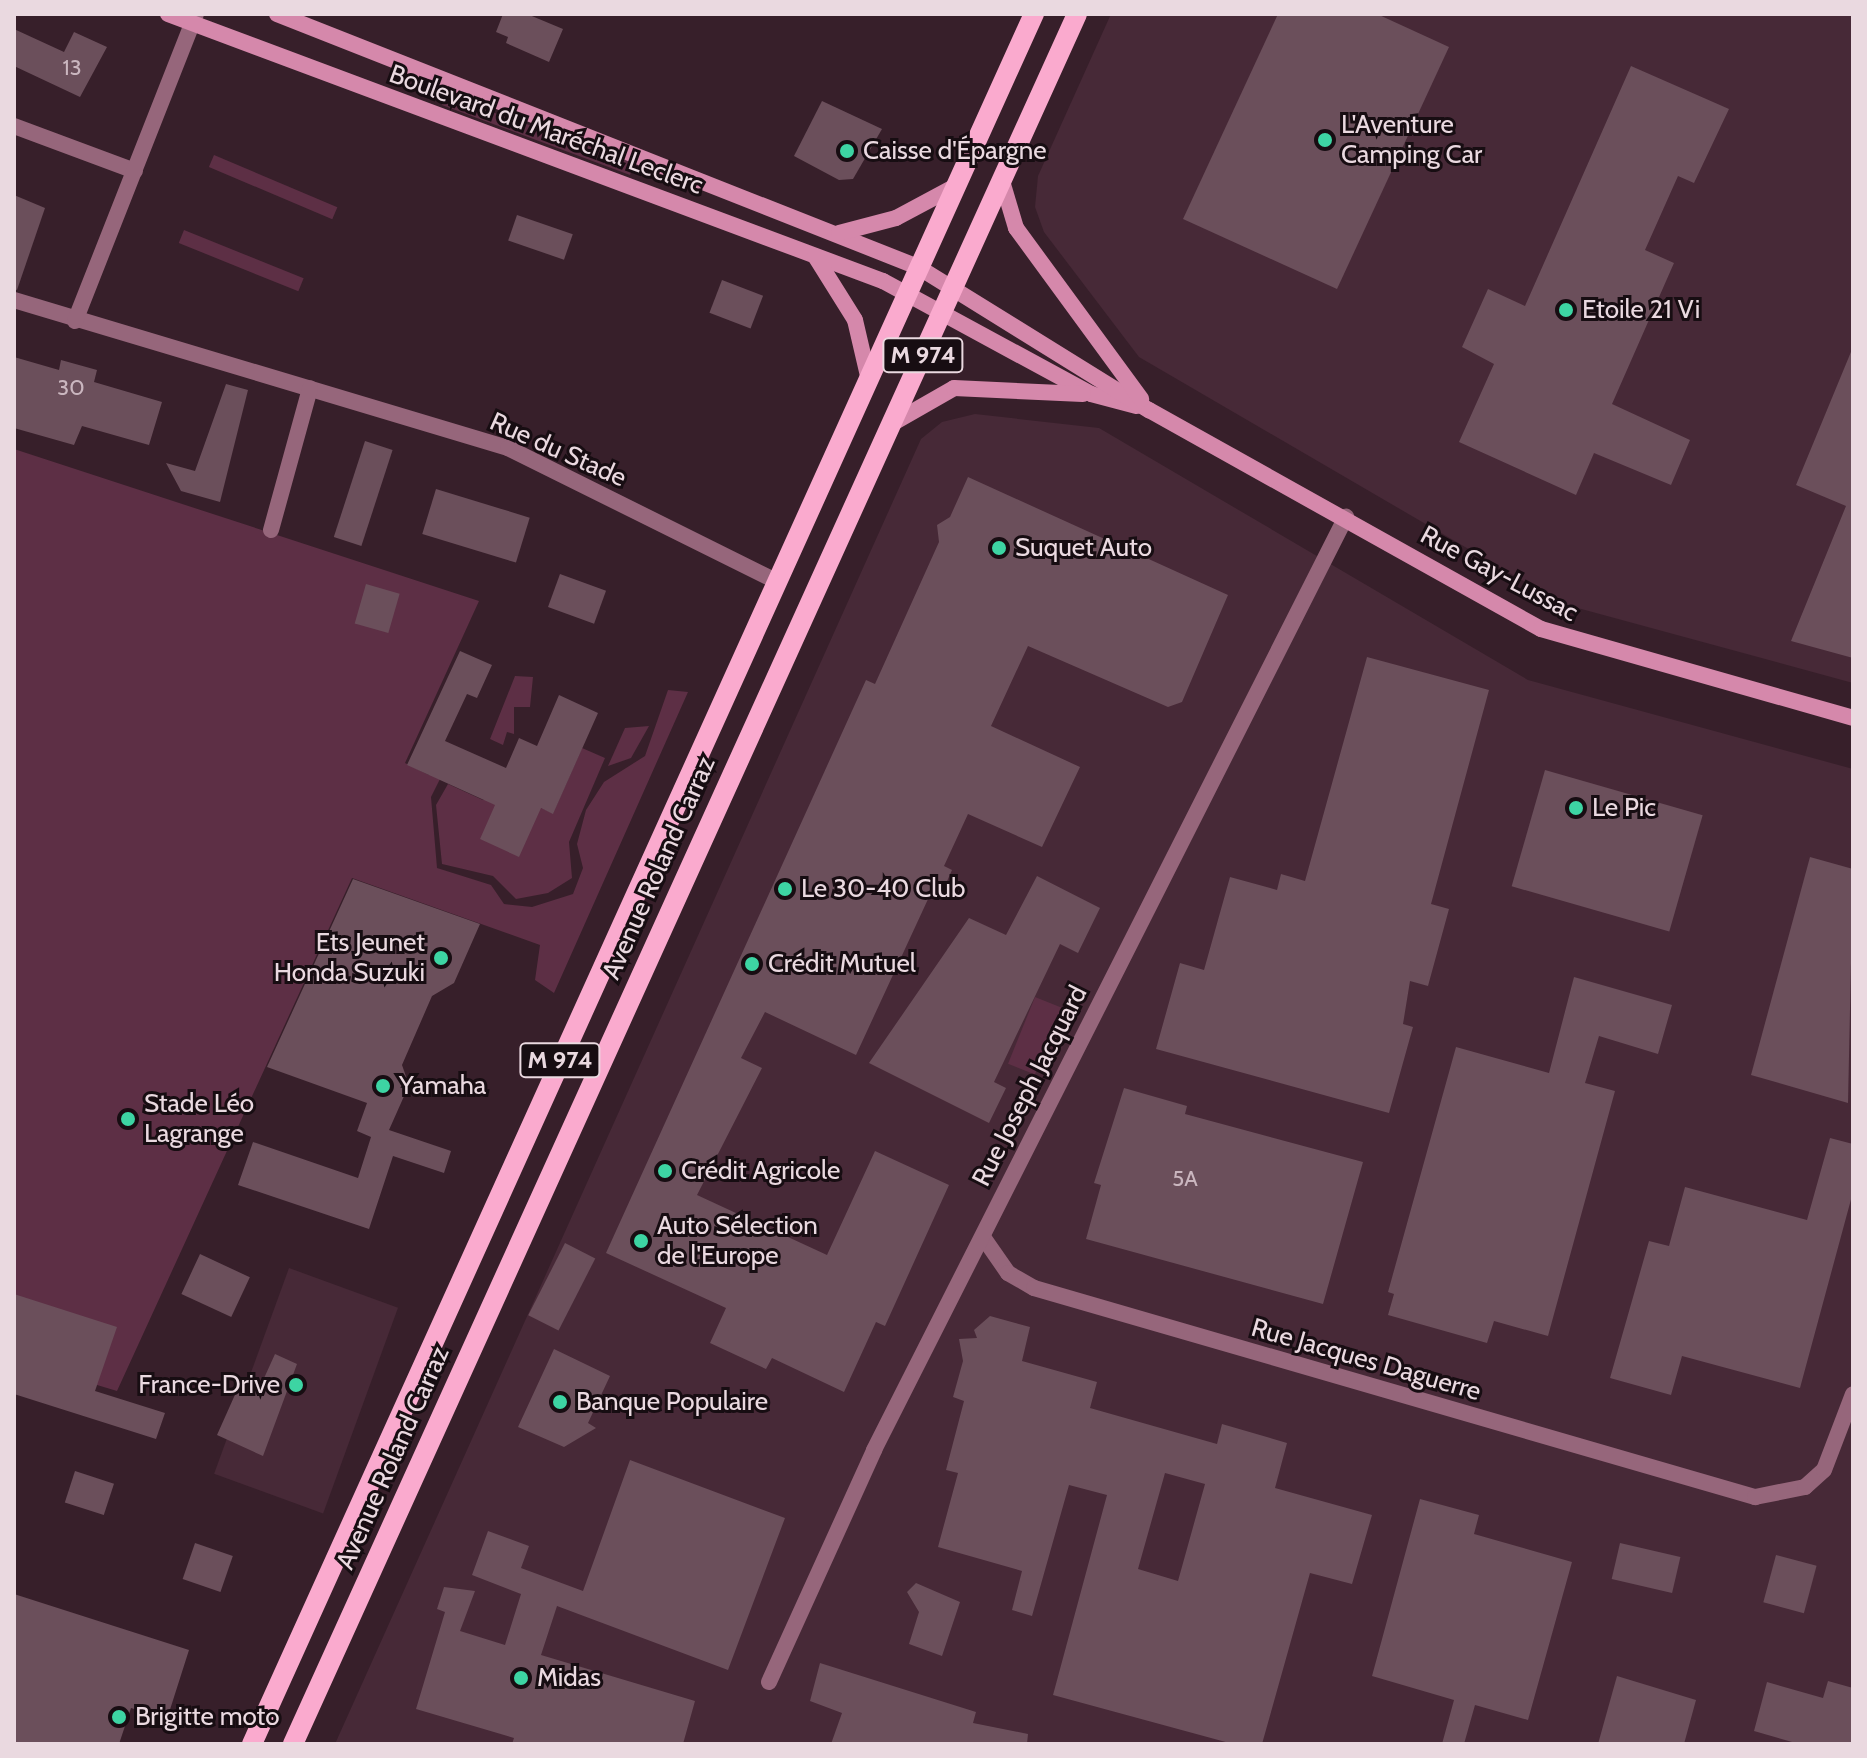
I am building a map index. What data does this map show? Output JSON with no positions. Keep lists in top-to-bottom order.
{
  "streets": {
    "main road": [
      "Boulevard du Maréchal Leclerc",
      "M 974",
      "Rue Gay-Lussac",
      "Avenue Roland Carraz"
    ],
    "street": ["Rue du Stade", "Rue Joseph Jacquard", "Rue Jacques Daguerre"]
  },
  "crossings": [
    ["Boulevard du Maréchal Leclerc", "Rue Gay-Lussac"],
    ["Boulevard du Maréchal Leclerc", "Avenue Roland Carraz"],
    ["Rue du Stade", "Avenue Roland Carraz"],
    ["Rue Gay-Lussac", "Avenue Roland Carraz"],
    ["Rue Gay-Lussac", "Rue Joseph Jacquard"],
    ["Rue Joseph Jacquard", "Rue Jacques Daguerre"]
  ],
  "places": [
    "L'Aventure Camping Car",
    "Caisse d'Épargne",
    "Etoile 21 Vi",
    "Suquet Auto",
    "Le Pic",
    "Le 30-40 Club",
    "Ets Jeunet Honda Suzuki",
    "Crédit Mutuel",
    "Yamaha",
    "Stade Léo Lagrange",
    "Crédit Agricole",
    "Auto Sélection de l'Europe",
    "France-Drive",
    "Banque Populaire",
    "Midas",
    "Brigitte moto"
  ],
  "house_numbers": ["13", "30", "5A"]
}
